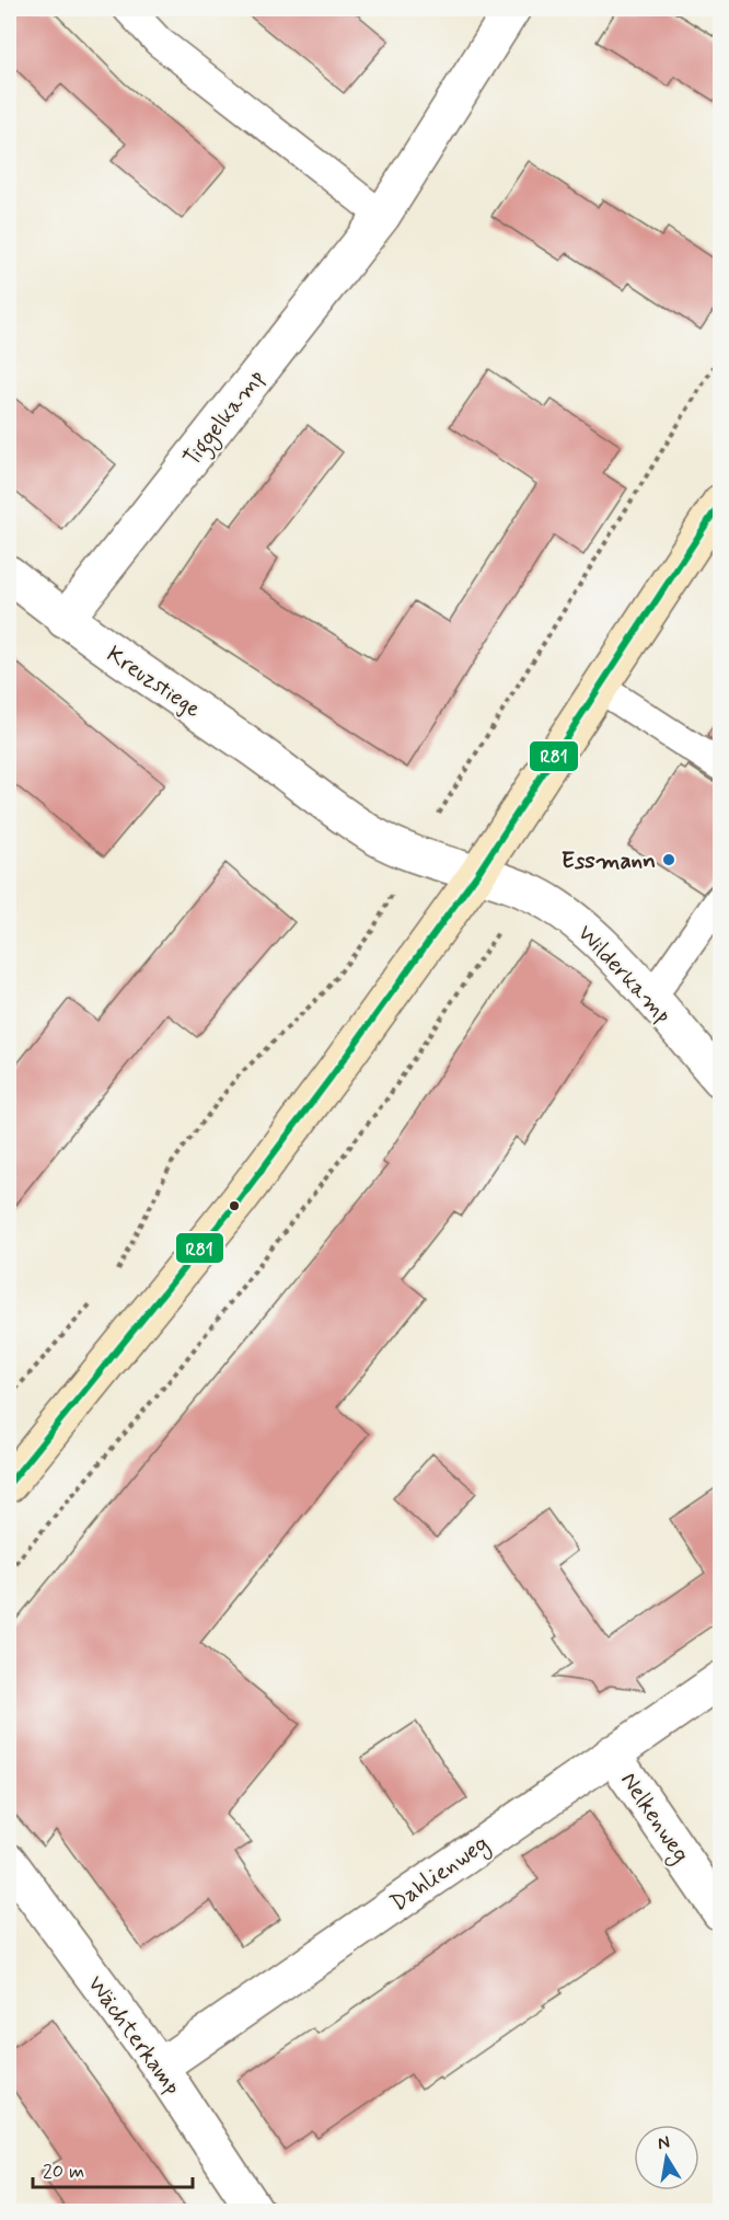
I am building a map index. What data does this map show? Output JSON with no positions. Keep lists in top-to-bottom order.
{
  "streets": {
    "street": [
      "Tiggelkamp",
      "Kreuzstiege",
      "Wilderkamp",
      "Nelkenweg",
      "Dahlienweg",
      "Wächterkamp"
    ]
  },
  "crossings": [
    ["Tiggelkamp", "Kreuzstiege"],
    ["Kreuzstiege", "Wilderkamp"],
    ["Nelkenweg", "Dahlienweg"],
    ["Dahlienweg", "Wächterkamp"]
  ],
  "places": ["Essmann"],
  "lines": ["transit line R81"],
  "scale_bar": "20 m",
  "north": "top"
}
